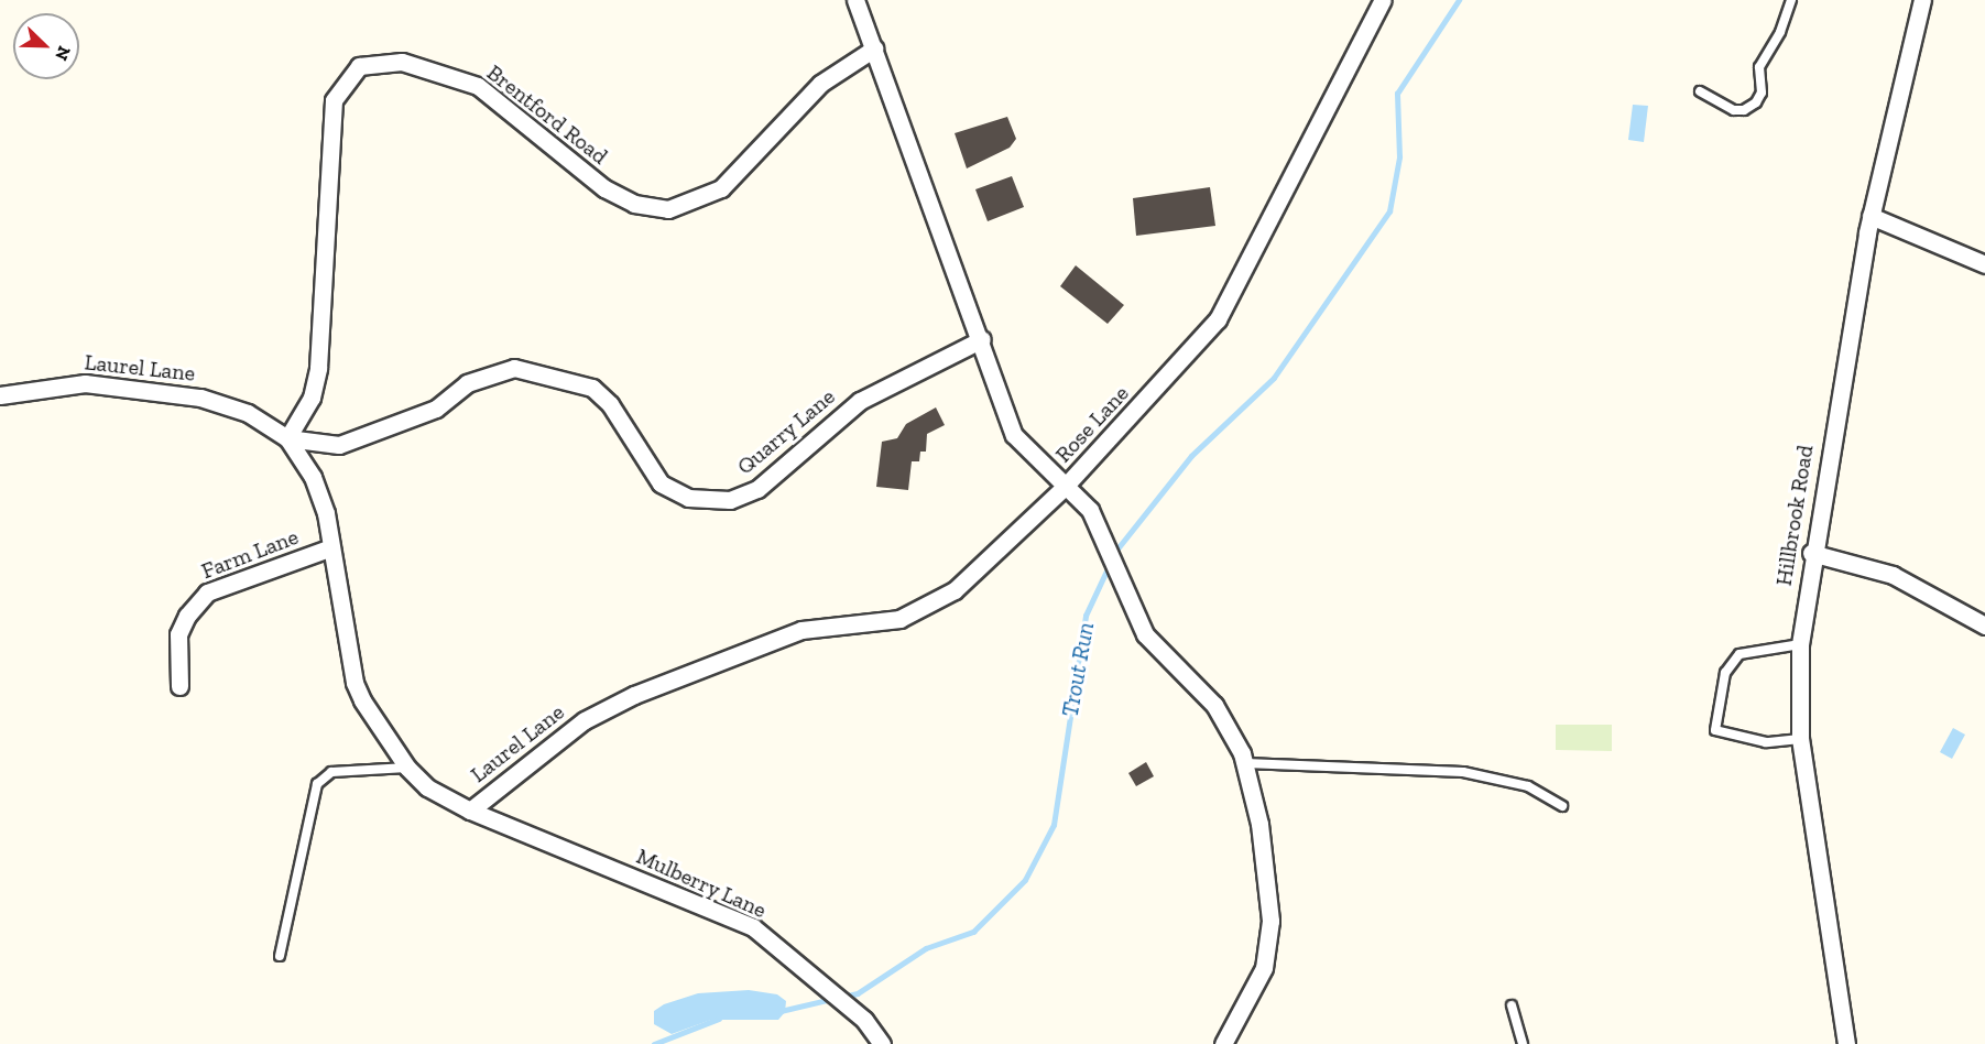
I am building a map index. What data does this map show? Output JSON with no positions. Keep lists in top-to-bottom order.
{
  "streets": {
    "street": [
      "Brentford Road",
      "Laurel Lane",
      "Rose Lane",
      "Quarry Lane",
      "Hillbrook Road",
      "Farm Lane",
      "Mulberry Lane"
    ]
  },
  "crossings": [
    ["Brentford Road", "Laurel Lane"],
    ["Brentford Road", "Rose Lane"],
    ["Brentford Road", "Quarry Lane"],
    ["Laurel Lane", "Rose Lane"],
    ["Laurel Lane", "Quarry Lane"],
    ["Laurel Lane", "Farm Lane"],
    ["Laurel Lane", "Mulberry Lane"],
    ["Rose Lane", "Quarry Lane"]
  ],
  "water": ["Trout Run"],
  "north": "bottom right"
}
